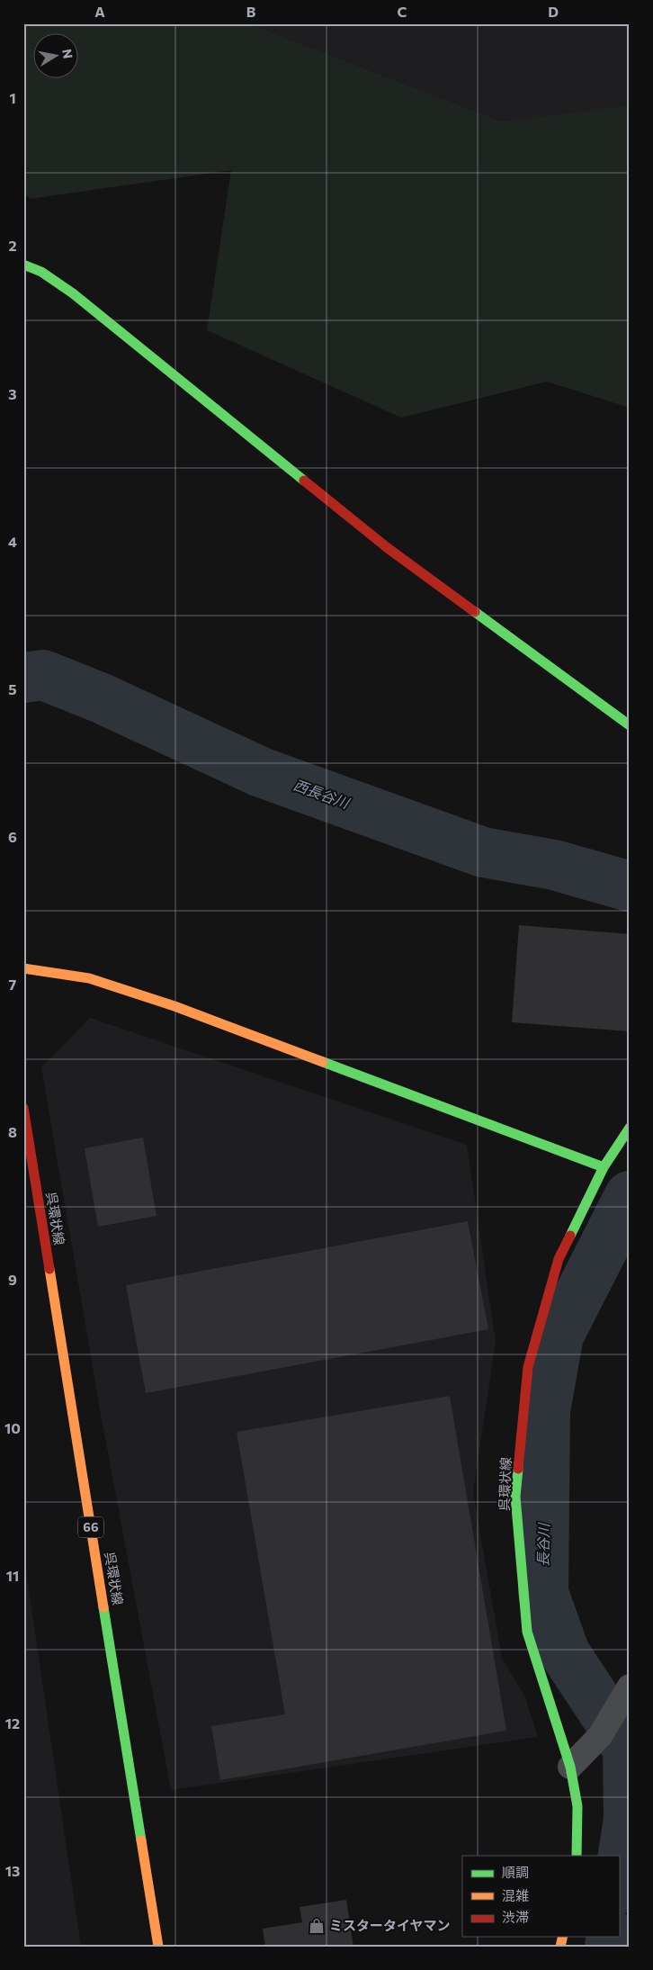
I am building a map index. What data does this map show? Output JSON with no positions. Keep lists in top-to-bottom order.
{
  "streets": {
    "street": ["呉環状線", "66"]
  },
  "water": ["西長谷川", "長谷川"],
  "places": {
    "shop": ["ミスタータイヤマン"]
  },
  "legend": ["順調", "混雑", "渋滞"],
  "north": "right",
  "grid": {
    "columns": [
      "A",
      "B",
      "C",
      "D"
    ],
    "rows": [
      "1",
      "2",
      "3",
      "4",
      "5",
      "6",
      "7",
      "8",
      "9",
      "10",
      "11",
      "12",
      "13"
    ]
  }
}
